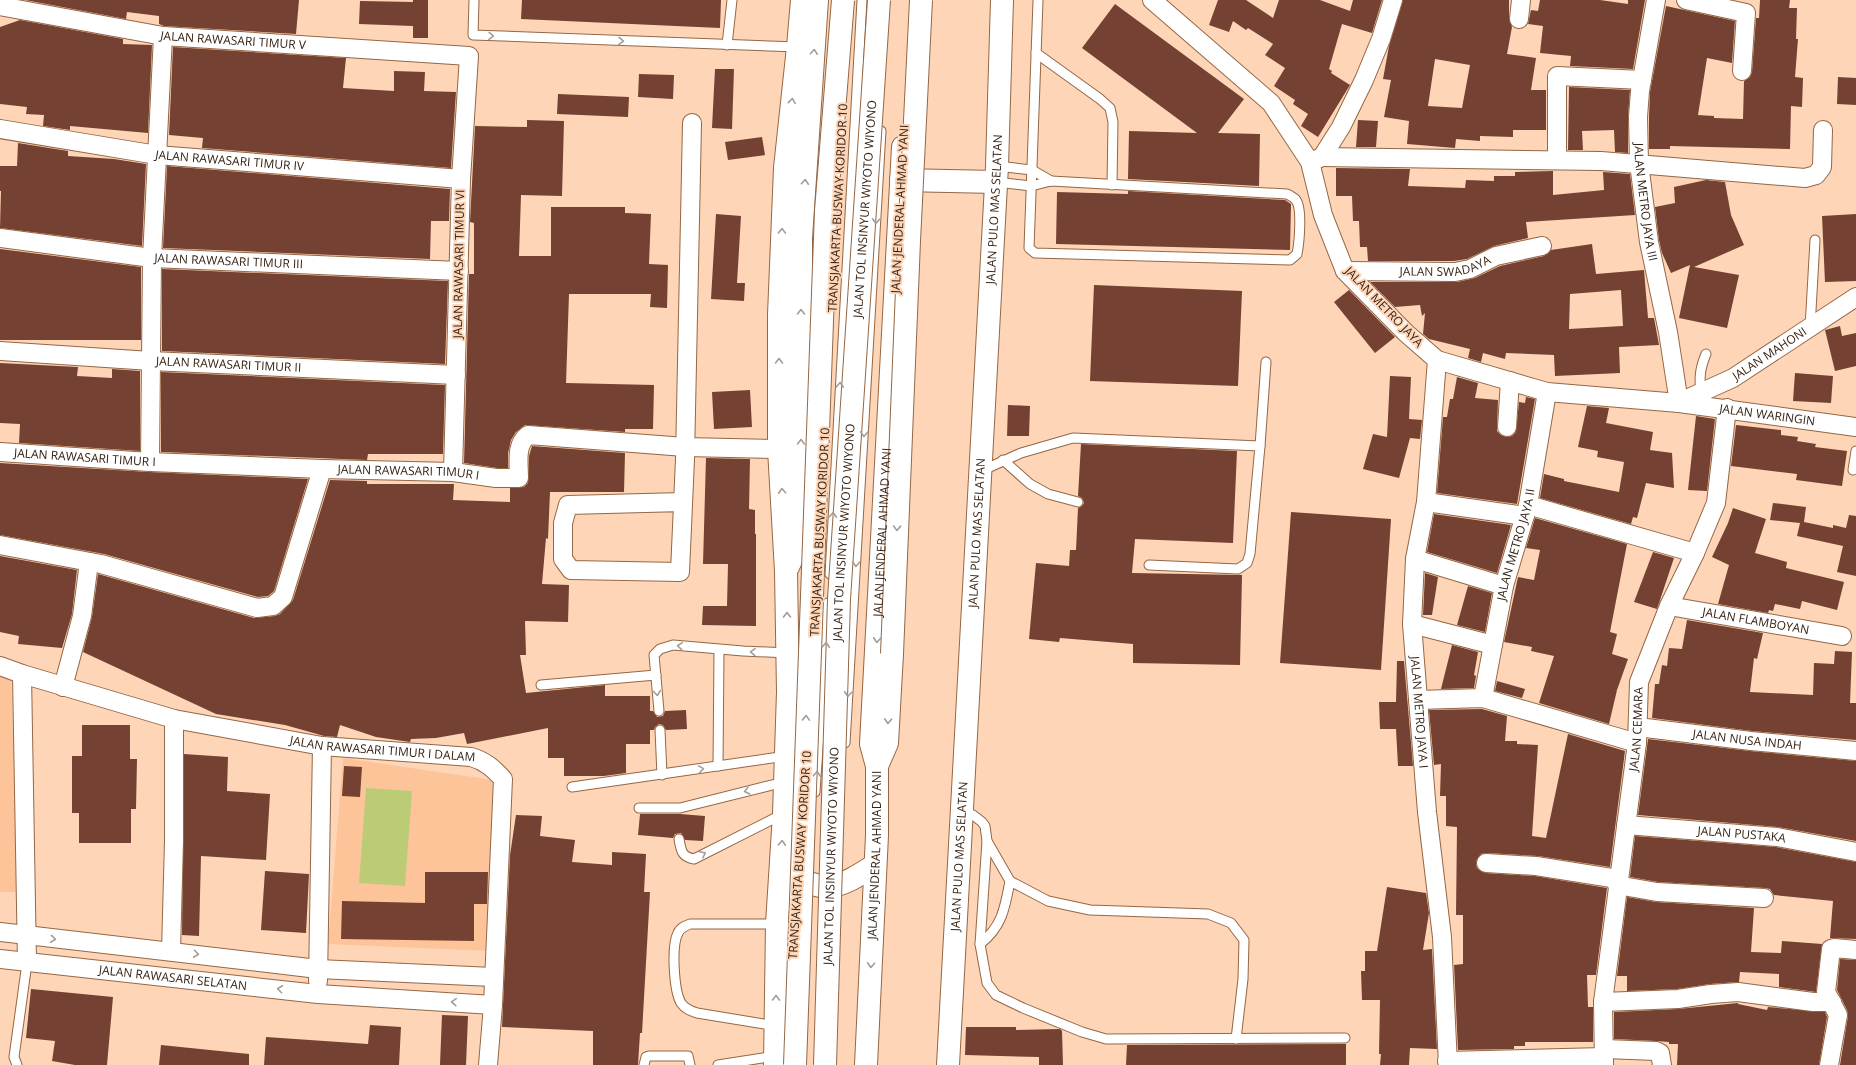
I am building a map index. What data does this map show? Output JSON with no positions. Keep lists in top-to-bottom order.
{
  "streets": {
    "main road": ["JALAN TOL INSINYUR WIYOTO WIYONO", "JALAN JENDERAL AHMAD YANI", "JALAN PULO MAS SELATAN"],
    "street": [
      "JALAN RAWASARI TIMUR V",
      "JALAN RAWASARI TIMUR IV",
      "JALAN METRO JAYA III",
      "JALAN RAWASARI TIMUR III",
      "JALAN RAWASARI TIMUR VI",
      "JALAN SWADAYA",
      "JALAN METRO JAYA",
      "JALAN MAHONI",
      "JALAN RAWASARI TIMUR II",
      "JALAN WARINGIN",
      "JALAN RAWASARI TIMUR I",
      "JALAN METRO JAYA II",
      "JALAN FLAMBOYAN",
      "JALAN METRO JAYA I",
      "JALAN CEMARA",
      "JALAN NUSA INDAH",
      "JALAN RAWASARI TIMUR I DALAM",
      "JALAN PUSTAKA",
      "JALAN RAWASARI SELATAN"
    ],
    "lane": ["TRANSJAKARTA BUSWAY KORIDOR 10"]
  },
  "crossings": [
    ["JALAN RAWASARI TIMUR V", "JALAN RAWASARI TIMUR VI"],
    ["JALAN RAWASARI TIMUR IV", "JALAN RAWASARI TIMUR VI"],
    ["JALAN METRO JAYA III", "JALAN METRO JAYA"],
    ["JALAN METRO JAYA III", "JALAN MAHONI"],
    ["JALAN METRO JAYA III", "JALAN WARINGIN"],
    ["JALAN RAWASARI TIMUR III", "JALAN RAWASARI TIMUR VI"],
    ["JALAN RAWASARI TIMUR VI", "JALAN RAWASARI TIMUR II"],
    ["JALAN RAWASARI TIMUR VI", "JALAN RAWASARI TIMUR I"],
    ["JALAN SWADAYA", "JALAN METRO JAYA"],
    ["JALAN METRO JAYA", "JALAN MAHONI"],
    ["JALAN METRO JAYA", "JALAN WARINGIN"],
    ["JALAN METRO JAYA", "JALAN METRO JAYA II"],
    ["JALAN METRO JAYA", "JALAN METRO JAYA I"],
    ["JALAN MAHONI", "JALAN WARINGIN"],
    ["JALAN WARINGIN", "JALAN CEMARA"],
    ["JALAN METRO JAYA II", "JALAN NUSA INDAH"],
    ["JALAN FLAMBOYAN", "JALAN CEMARA"],
    ["JALAN METRO JAYA I", "JALAN NUSA INDAH"],
    ["JALAN CEMARA", "JALAN NUSA INDAH"],
    ["JALAN CEMARA", "JALAN PUSTAKA"]
  ]
}
